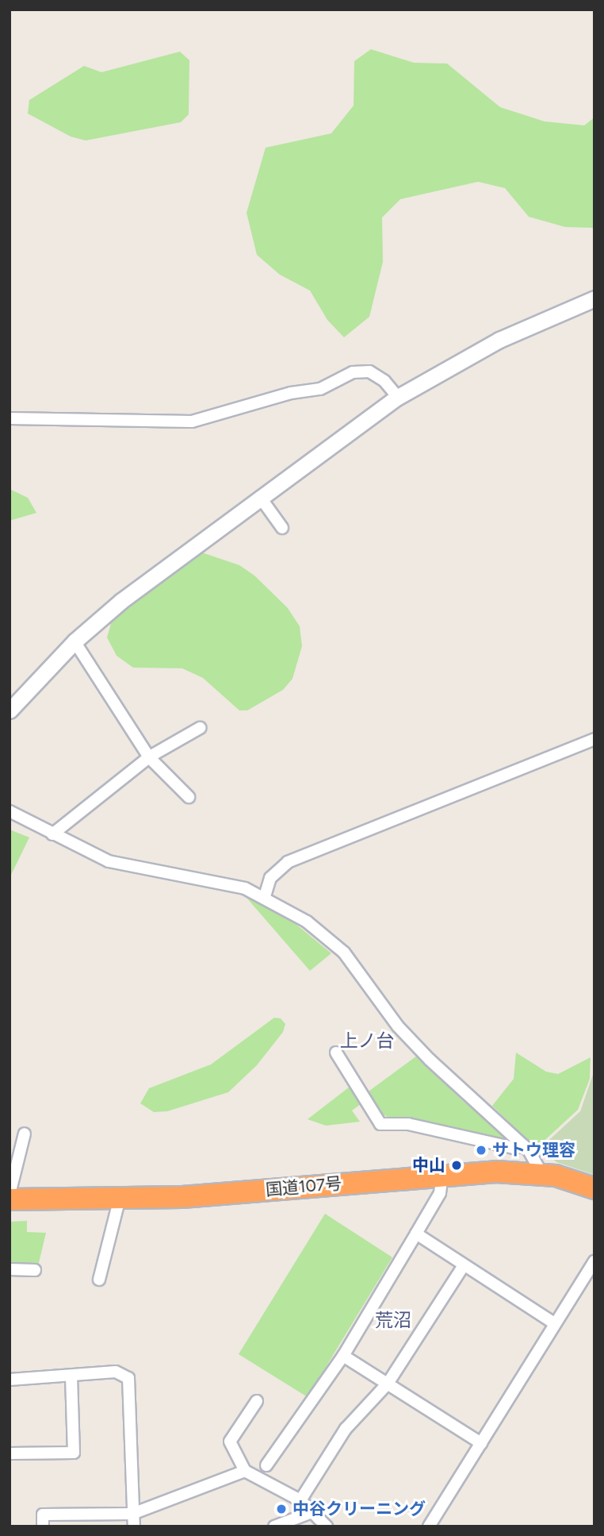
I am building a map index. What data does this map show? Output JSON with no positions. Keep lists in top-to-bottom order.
{
  "streets": {
    "highway": ["国道107号"]
  },
  "districts": ["上ノ台", "荒沼"],
  "places": ["サトウ理容", "中山", "中谷クリーニング"]
}
